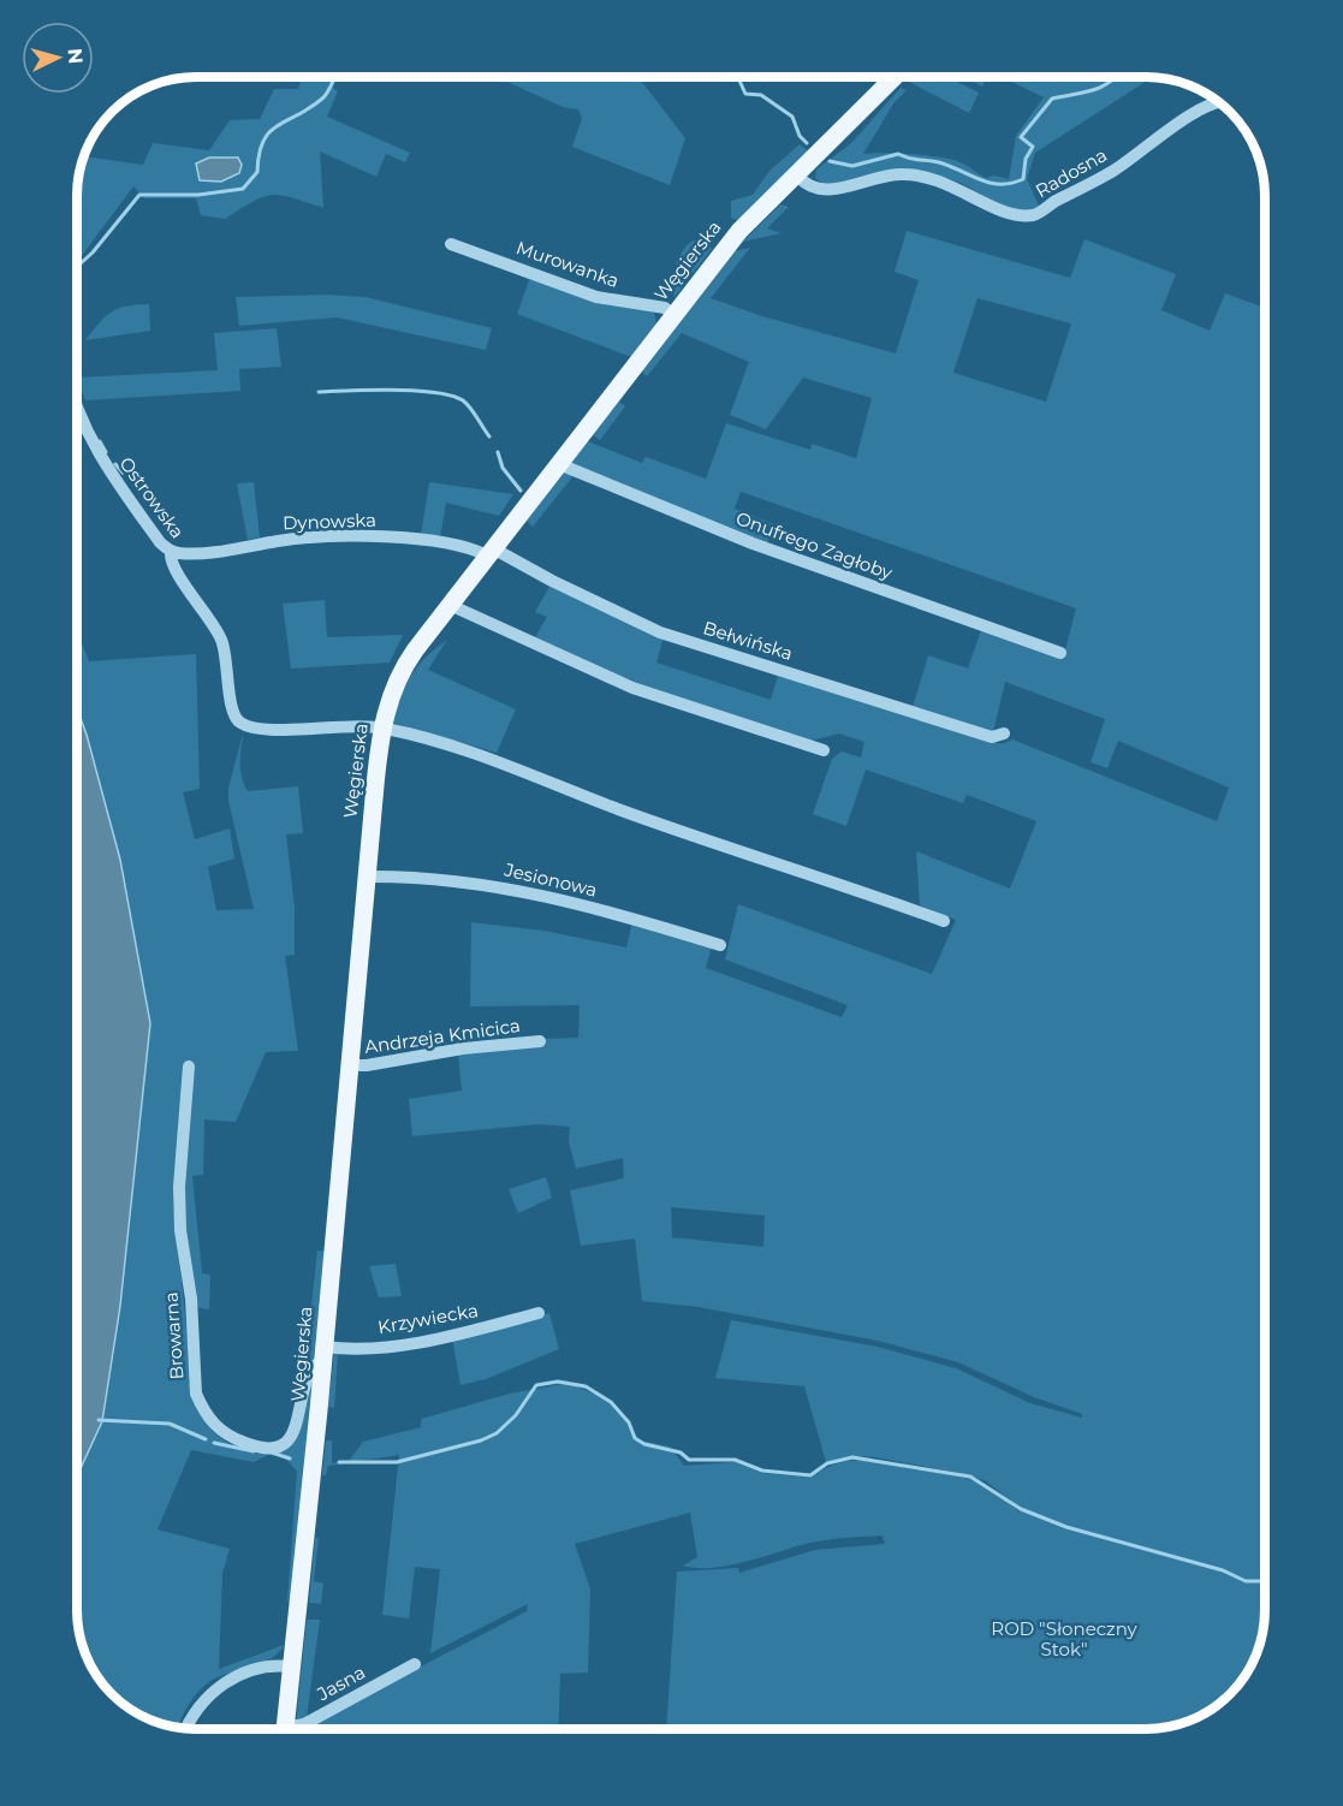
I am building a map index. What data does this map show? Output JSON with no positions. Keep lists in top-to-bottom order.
{
  "streets": {
    "main road": ["Węgierska"],
    "street": [
      "Radosna",
      "Murowanka",
      "Ostrowska",
      "Dynowska",
      "Onufrego Zagłoby",
      "Bełwińska",
      "Jesionowa",
      "Andrzeja Kmicica",
      "Krzywiecka",
      "Browarna",
      "Jasna"
    ]
  },
  "crossings": [
    ["Radosna", "Węgierska"],
    ["Węgierska", "Murowanka"],
    ["Węgierska", "Ostrowska"],
    ["Węgierska", "Dynowska"],
    ["Węgierska", "Onufrego Zagłoby"],
    ["Węgierska", "Bełwińska"],
    ["Węgierska", "Jesionowa"],
    ["Węgierska", "Andrzeja Kmicica"],
    ["Węgierska", "Krzywiecka"],
    ["Węgierska", "Browarna"],
    ["Ostrowska", "Dynowska"],
    ["Dynowska", "Bełwińska"],
    ["Krzywiecka", "Browarna"]
  ],
  "parks": ["ROD \"Słoneczny Stok\""],
  "north": "right"
}
